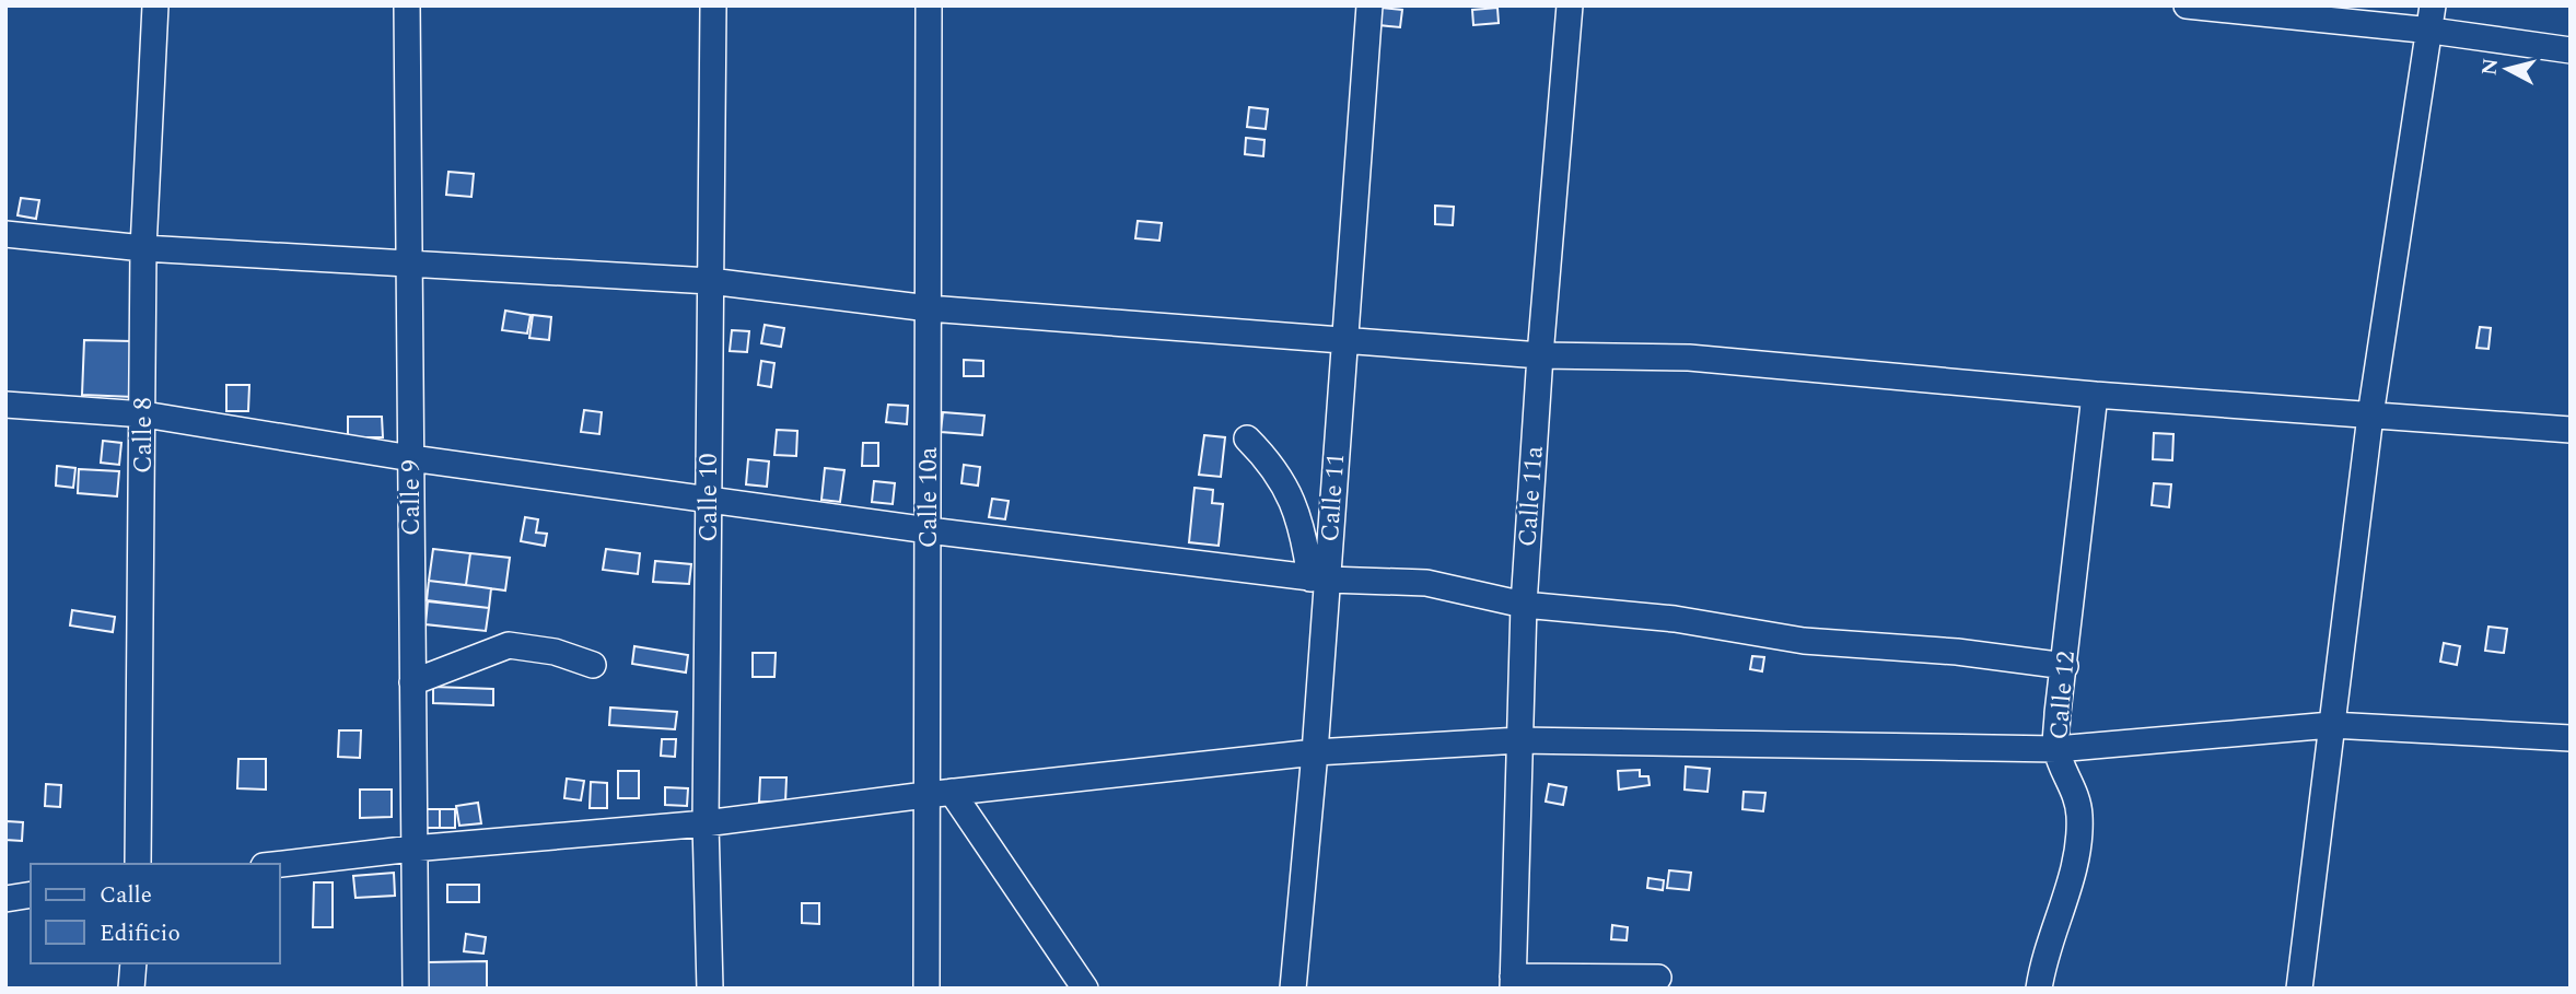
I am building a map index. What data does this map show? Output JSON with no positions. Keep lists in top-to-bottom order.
{
  "streets": {
    "street": [
      "Calle 8",
      "Calle 11a",
      "Calle 9",
      "Calle 10",
      "Calle 10a",
      "Calle 11",
      "Calle 12"
    ]
  },
  "legend": ["Calle", "Edificio"],
  "north": "left"
}
